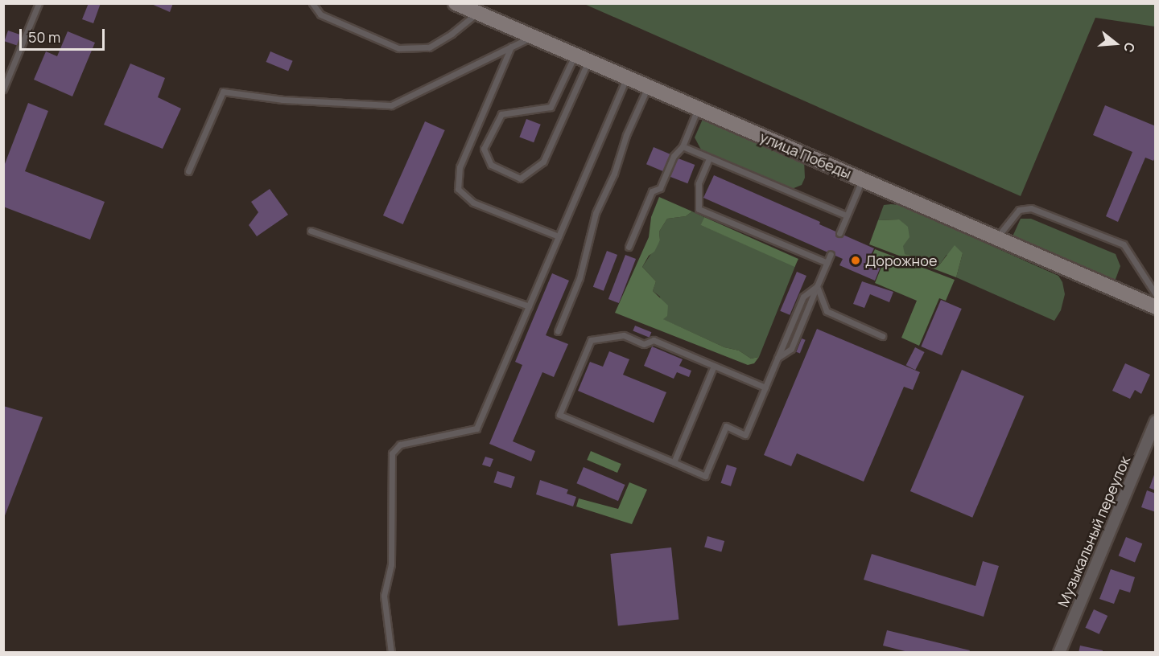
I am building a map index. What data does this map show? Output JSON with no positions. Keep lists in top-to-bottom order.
{
  "streets": {
    "main road": ["улица Победы"],
    "street": ["Музыкальный переулок"]
  },
  "places": ["Дорожное"],
  "scale_bar": "50 m",
  "north": "right"
}
